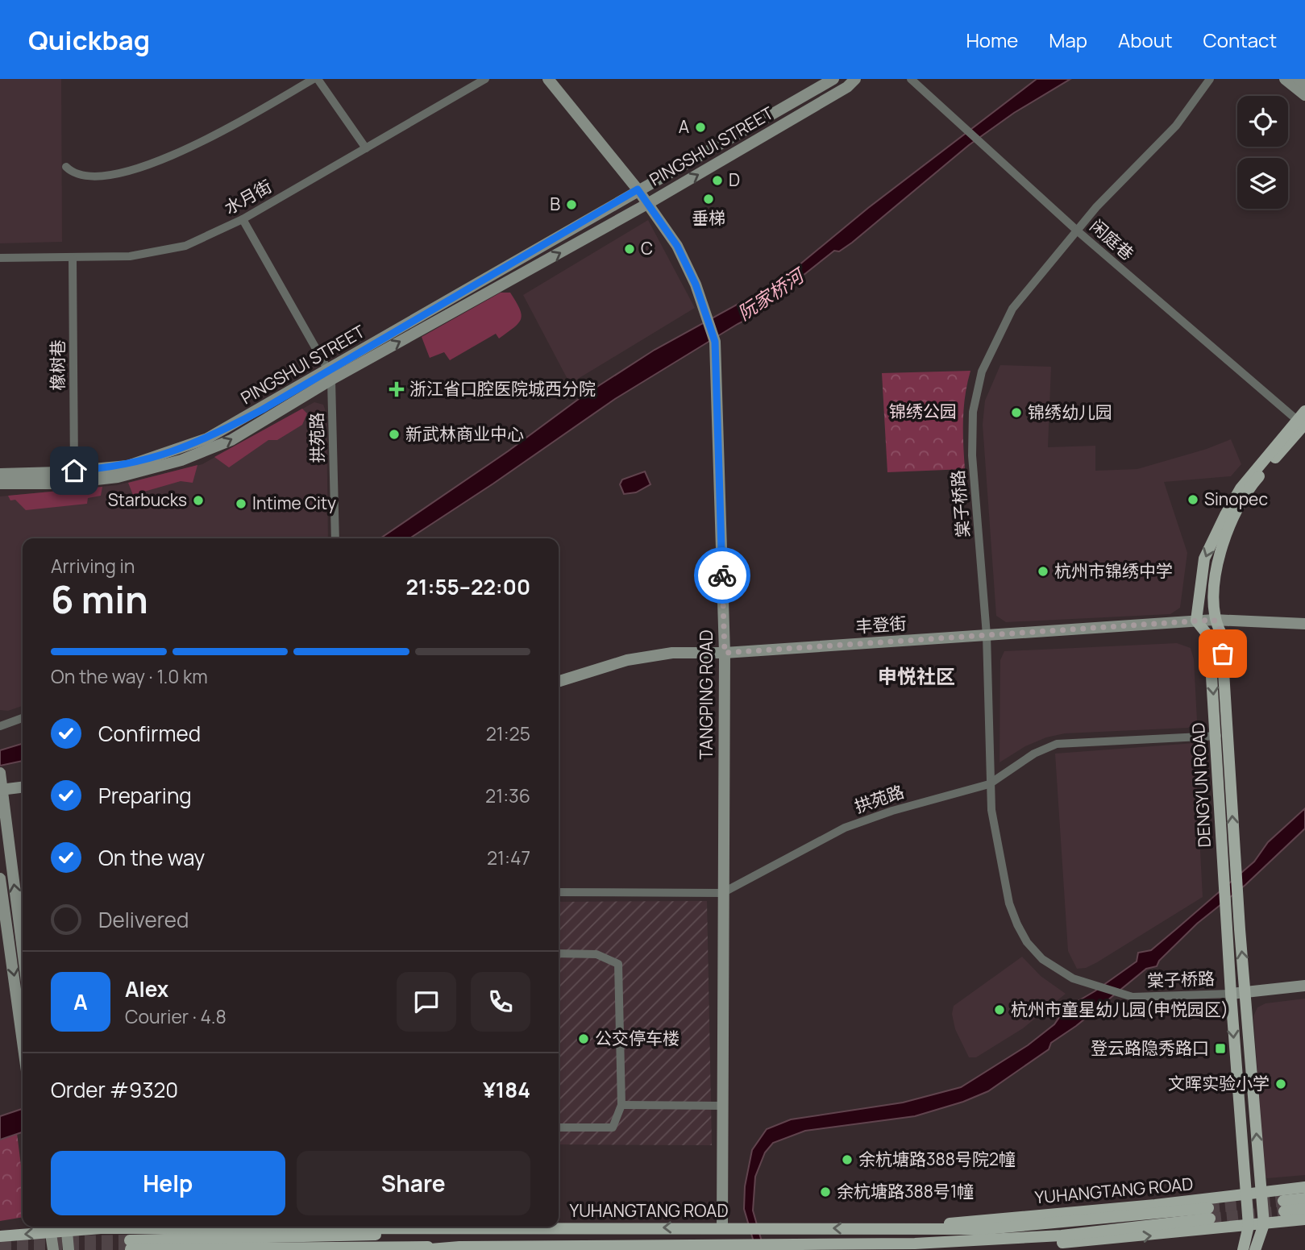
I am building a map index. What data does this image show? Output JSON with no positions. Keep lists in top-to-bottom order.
{
  "streets": {
    "main road": [
      "PINGSHUI STREET",
      "丰登街",
      "TANGPING ROAD",
      "DENGYUN ROAD",
      "YUHANGTANG ROAD"
    ],
    "street": [
      "水月街",
      "闲庭巷",
      "橡树巷",
      "拱苑路",
      "棠子桥路"
    ]
  },
  "crossings": [
    ["PINGSHUI STREET", "橡树巷"],
    ["PINGSHUI STREET", "拱苑路"],
    ["PINGSHUI STREET", "TANGPING ROAD"],
    ["水月街", "橡树巷"],
    ["水月街", "拱苑路"],
    ["闲庭巷", "棠子桥路"],
    ["闲庭巷", "DENGYUN ROAD"],
    ["拱苑路", "棠子桥路"],
    ["拱苑路", "TANGPING ROAD"],
    ["拱苑路", "DENGYUN ROAD"],
    ["棠子桥路", "丰登街"],
    ["棠子桥路", "DENGYUN ROAD"],
    ["丰登街", "TANGPING ROAD"],
    ["丰登街", "DENGYUN ROAD"],
    ["TANGPING ROAD", "YUHANGTANG ROAD"],
    ["DENGYUN ROAD", "YUHANGTANG ROAD"]
  ],
  "districts": ["申悦社区"],
  "water": ["阮家桥河"],
  "parks": ["锦绣公园"],
  "places": {
    "other": [
      "A",
      "D",
      "垂梯",
      "B",
      "C",
      "锦绣幼儿园",
      "新武林商业中心",
      "Sinopec",
      "Starbucks",
      "Intime City",
      "杭州市锦绣中学",
      "杭州市童星幼儿园(申悦园区)",
      "公交停车楼",
      "文晖实验小学",
      "余杭塘路388号院2幢",
      "余杭塘路388号1幢"
    ],
    "health": ["浙江省口腔医院城西分院"],
    "transit": ["登云路隐秀路口"]
  },
  "page": {
    "header": "Quickbag",
    "nav": [
      "Home",
      "Map",
      "About",
      "Contact"
    ],
    "heading": ["6 min", "Arriving in", "21:55–22:00"],
    "panel": [
      "Alex",
      "Courier · 4.8",
      "Order #9320",
      "¥184"
    ],
    "bar": "On the way · 1.0 km",
    "list": [
      ["Confirmed", "21:25"],
      ["Preparing", "21:36"],
      ["On the way", "21:47"],
      "Delivered"
    ],
    "round": "A",
    "buttons": ["Help", "Share"]
  }
}
